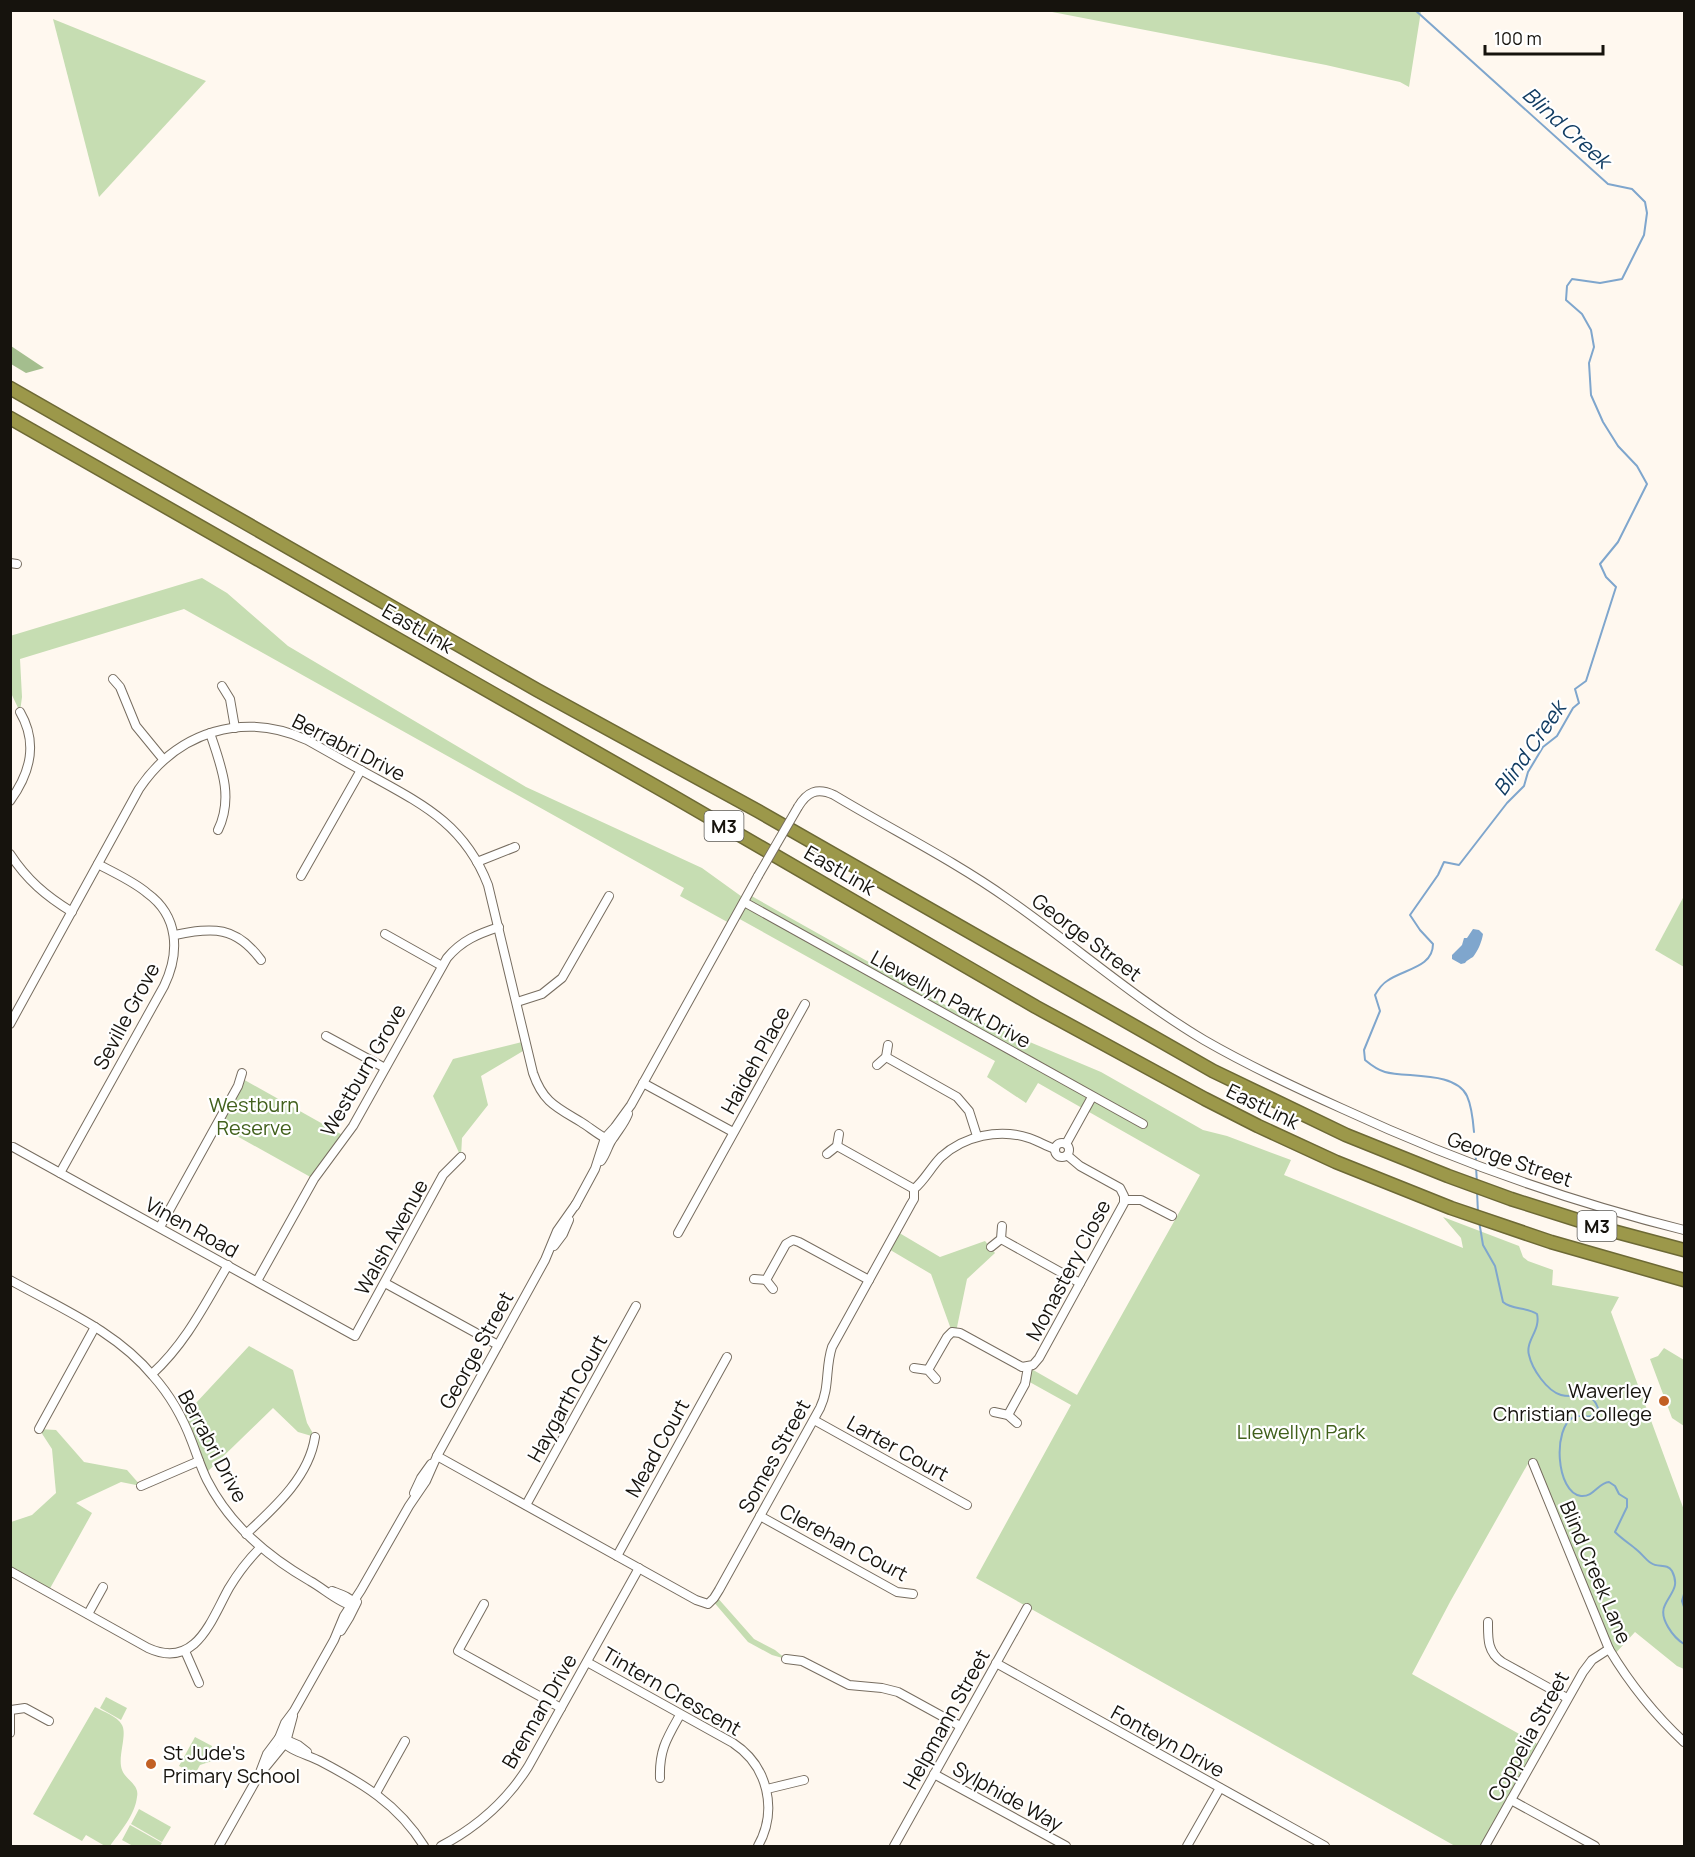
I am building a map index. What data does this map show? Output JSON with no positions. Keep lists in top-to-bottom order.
{
  "streets": {
    "highway": ["EastLink", "M3"],
    "street": [
      "Berrabri Drive",
      "George Street",
      "Llewellyn Park Drive",
      "Seville Grove",
      "Haideh Place",
      "Westburn Grove",
      "Vinen Road",
      "Walsh Avenue",
      "Monastery Close",
      "Haygarth Court",
      "Mead Court",
      "Larter Court",
      "Somes Street",
      "Clerehan Court",
      "Blind Creek Lane",
      "Tintern Crescent",
      "Brennan Drive",
      "Helpmann Street",
      "Coppelia Street",
      "Fonteyn Drive",
      "Sylphide Way"
    ]
  },
  "crossings": [
    ["Berrabri Drive", "George Street"],
    ["Berrabri Drive", "Westburn Grove"],
    ["George Street", "Llewellyn Park Drive"],
    ["George Street", "Haideh Place"],
    ["George Street", "Somes Street"],
    ["Seville Grove", "Vinen Road"],
    ["Westburn Grove", "Vinen Road"],
    ["Vinen Road", "Walsh Avenue"],
    ["Monastery Close", "Somes Street"],
    ["Haygarth Court", "Somes Street"],
    ["Mead Court", "Somes Street"],
    ["Larter Court", "Somes Street"],
    ["Somes Street", "Clerehan Court"],
    ["Somes Street", "Brennan Drive"],
    ["Blind Creek Lane", "Coppelia Street"],
    ["Tintern Crescent", "Brennan Drive"],
    ["Helpmann Street", "Fonteyn Drive"],
    ["Helpmann Street", "Sylphide Way"]
  ],
  "water": ["Blind Creek"],
  "parks": ["Westburn Reserve", "Llewellyn Park"],
  "places": ["Waverley Christian College", "St Jude's Primary School"],
  "scale_bar": "100 m"
}
